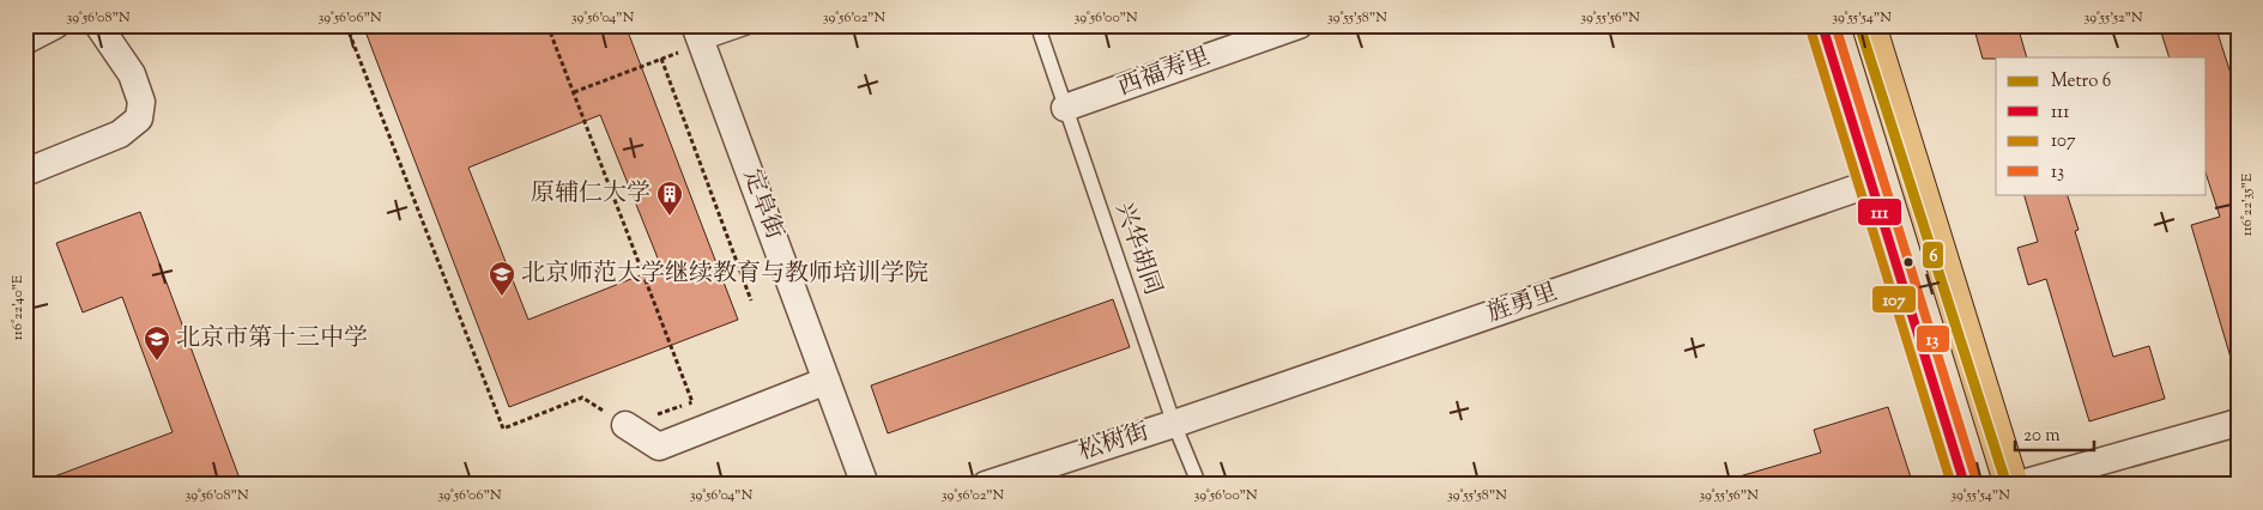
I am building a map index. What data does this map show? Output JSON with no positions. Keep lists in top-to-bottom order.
{
  "streets": {
    "street": [
      "西福寿里",
      "定阜街",
      "旌勇里",
      "松树街"
    ],
    "lane": ["兴华胡同"]
  },
  "crossings": [
    ["西福寿里", "兴华胡同"],
    ["兴华胡同", "旌勇里"],
    ["兴华胡同", "松树街"],
    ["旌勇里", "松树街"]
  ],
  "places": {
    "building": ["原辅仁大学"],
    "school or university": ["北京师范大学继续教育与教师培训学院", "北京市第十三中学"]
  },
  "lines": [
    "metro line 6",
    "transit line 111",
    "transit line 13",
    "transit line 107"
  ],
  "legend": [
    "Metro 6",
    "111",
    "107",
    "13"
  ],
  "scale_bar": "20 m",
  "coordinates": [
    "39°56'08\"N",
    "39°56'06\"N",
    "39°56'04\"N",
    "39°56'02\"N",
    "39°56'00\"N",
    "39°55'58\"N",
    "39°55'56\"N",
    "39°55'54\"N",
    "39°55'52\"N",
    "116°22'35\"E",
    "116°22'40\"E"
  ]
}
